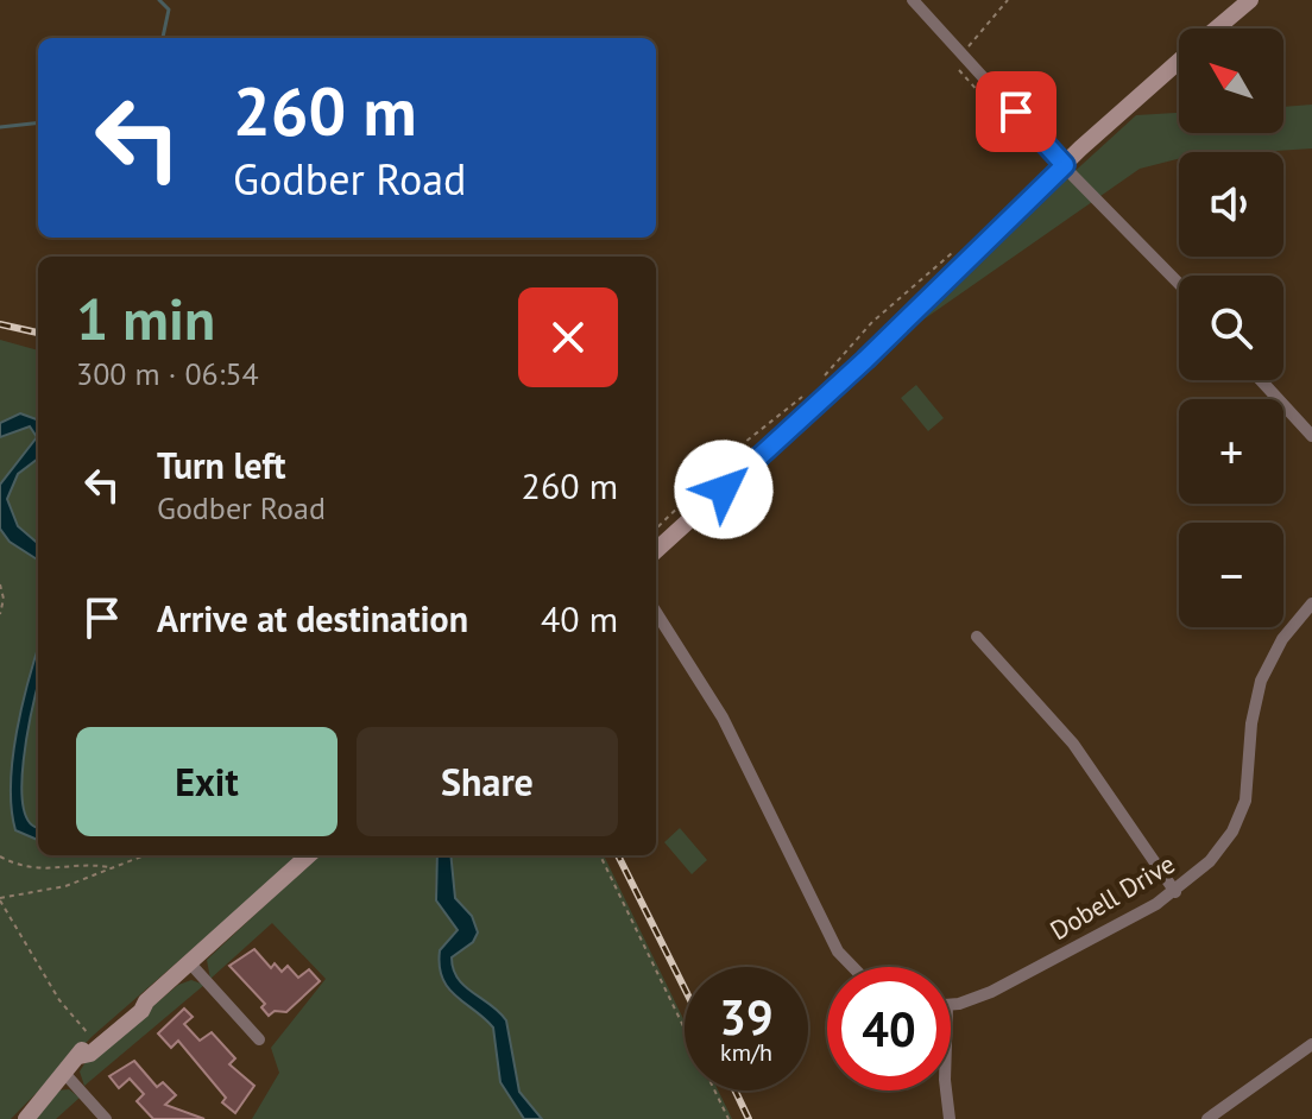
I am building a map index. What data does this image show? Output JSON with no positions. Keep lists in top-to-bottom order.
{
  "streets": {
    "street": ["Dobell Drive"]
  },
  "north": "top left",
  "page": {
    "map_buttons": ["+", "−"],
    "turn": ["260 m", "Godber Road"],
    "heading": ["1 min", "300 m · 06:54"],
    "list": [
      {
        "name": "Turn left",
        "note": "Godber Road",
        "value": "260 m"
      },
      {
        "name": "Arrive at destination",
        "value": "40 m"
      }
    ],
    "buttons": ["Exit", "Share"],
    "speed": "39 km/h",
    "limit": "40"
  }
}
